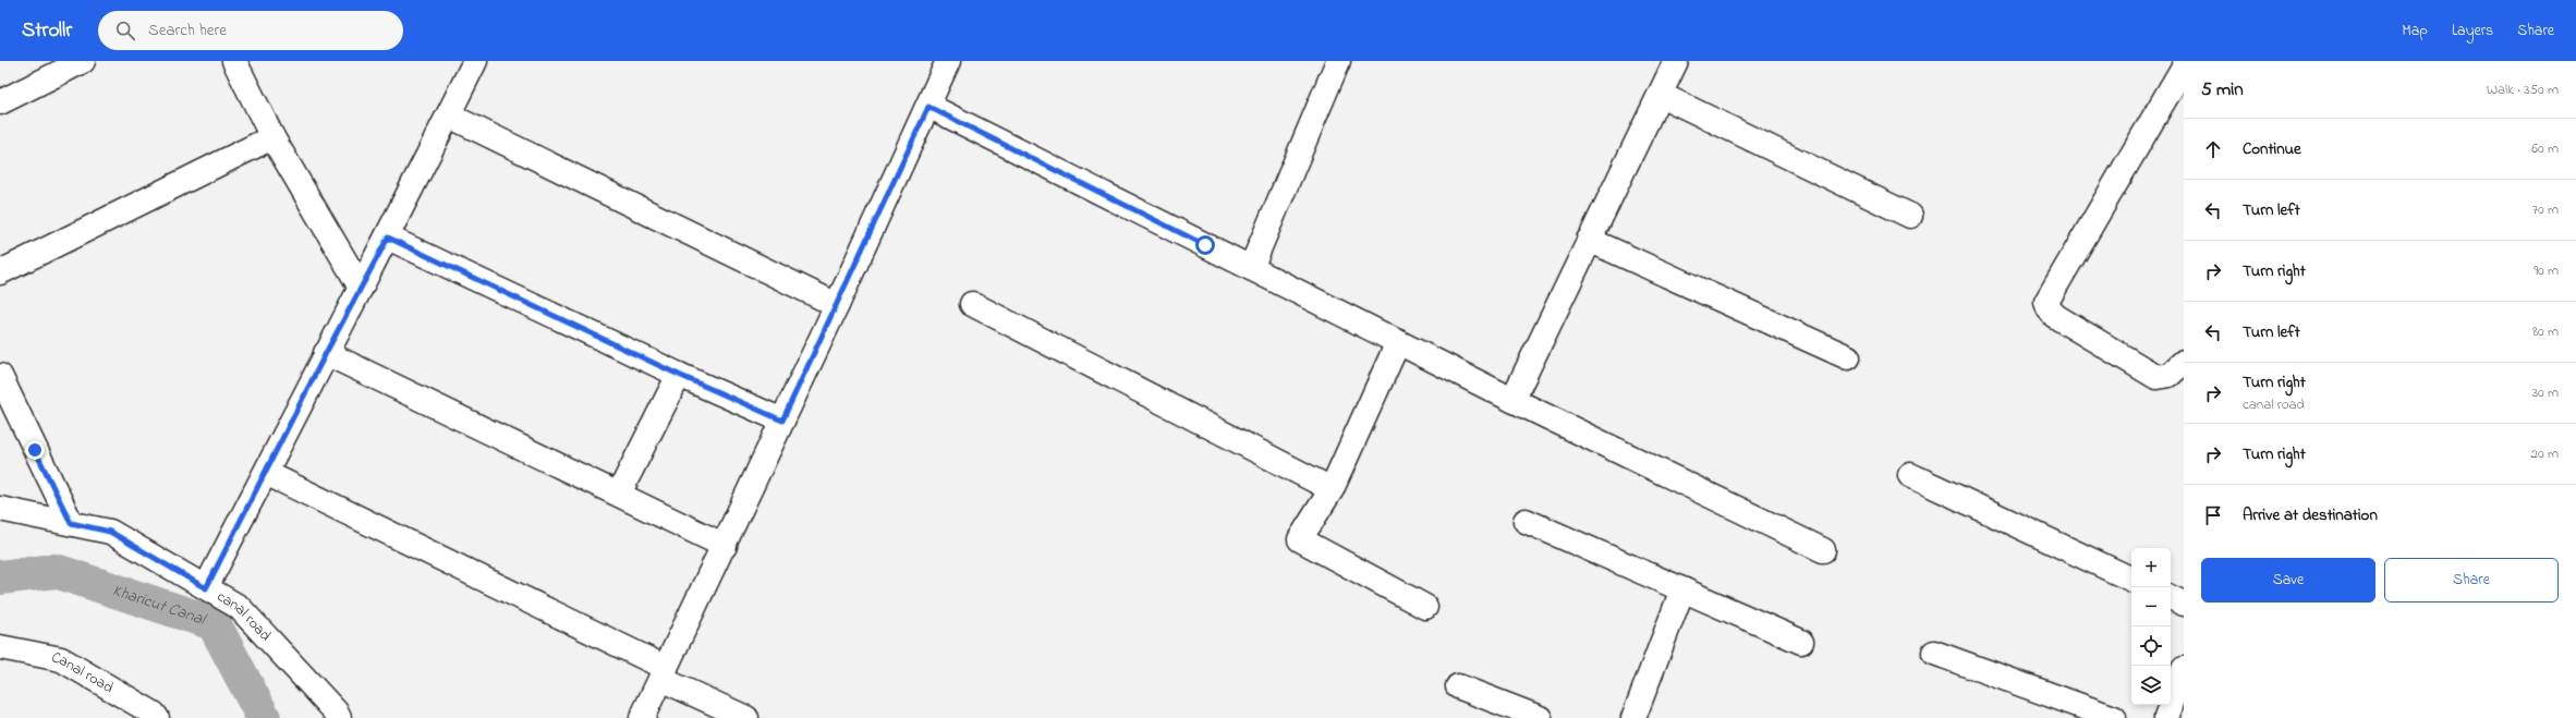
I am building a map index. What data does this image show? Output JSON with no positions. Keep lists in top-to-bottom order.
{
  "streets": {
    "street": ["canal road", "Canal road"]
  },
  "water": ["Kharicut Canal"],
  "page": {
    "header": "Strollr",
    "search": "Search here",
    "nav": ["Map", "Layers", "Share"],
    "heading": ["5 min", "Walk · 350 m"],
    "list": [
      ["Continue", "60 m"],
      ["Turn left", "70 m"],
      ["Turn right", "90 m"],
      ["Turn left", "80 m"],
      ["Turn right", "canal road", "30 m"],
      ["Turn right", "20 m"],
      "Arrive at destination"
    ],
    "buttons": ["Save", "Share"],
    "map_buttons": ["+", "−"]
  }
}
